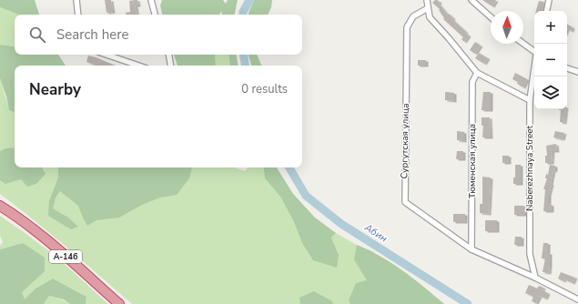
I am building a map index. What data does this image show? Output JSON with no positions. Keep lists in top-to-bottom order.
{
  "streets": {
    "highway": ["А-146"],
    "street": ["Сургутская улица", "Тюменская улица", "Naberezhnaya Street"]
  },
  "crossings": [
    ["Сургутская улица", "Тюменская улица"]
  ],
  "water": ["Абин"],
  "north": "top",
  "page": {
    "map_buttons": ["+", "−"],
    "search": "Search here",
    "heading": ["Nearby", "0 results"]
  }
}
